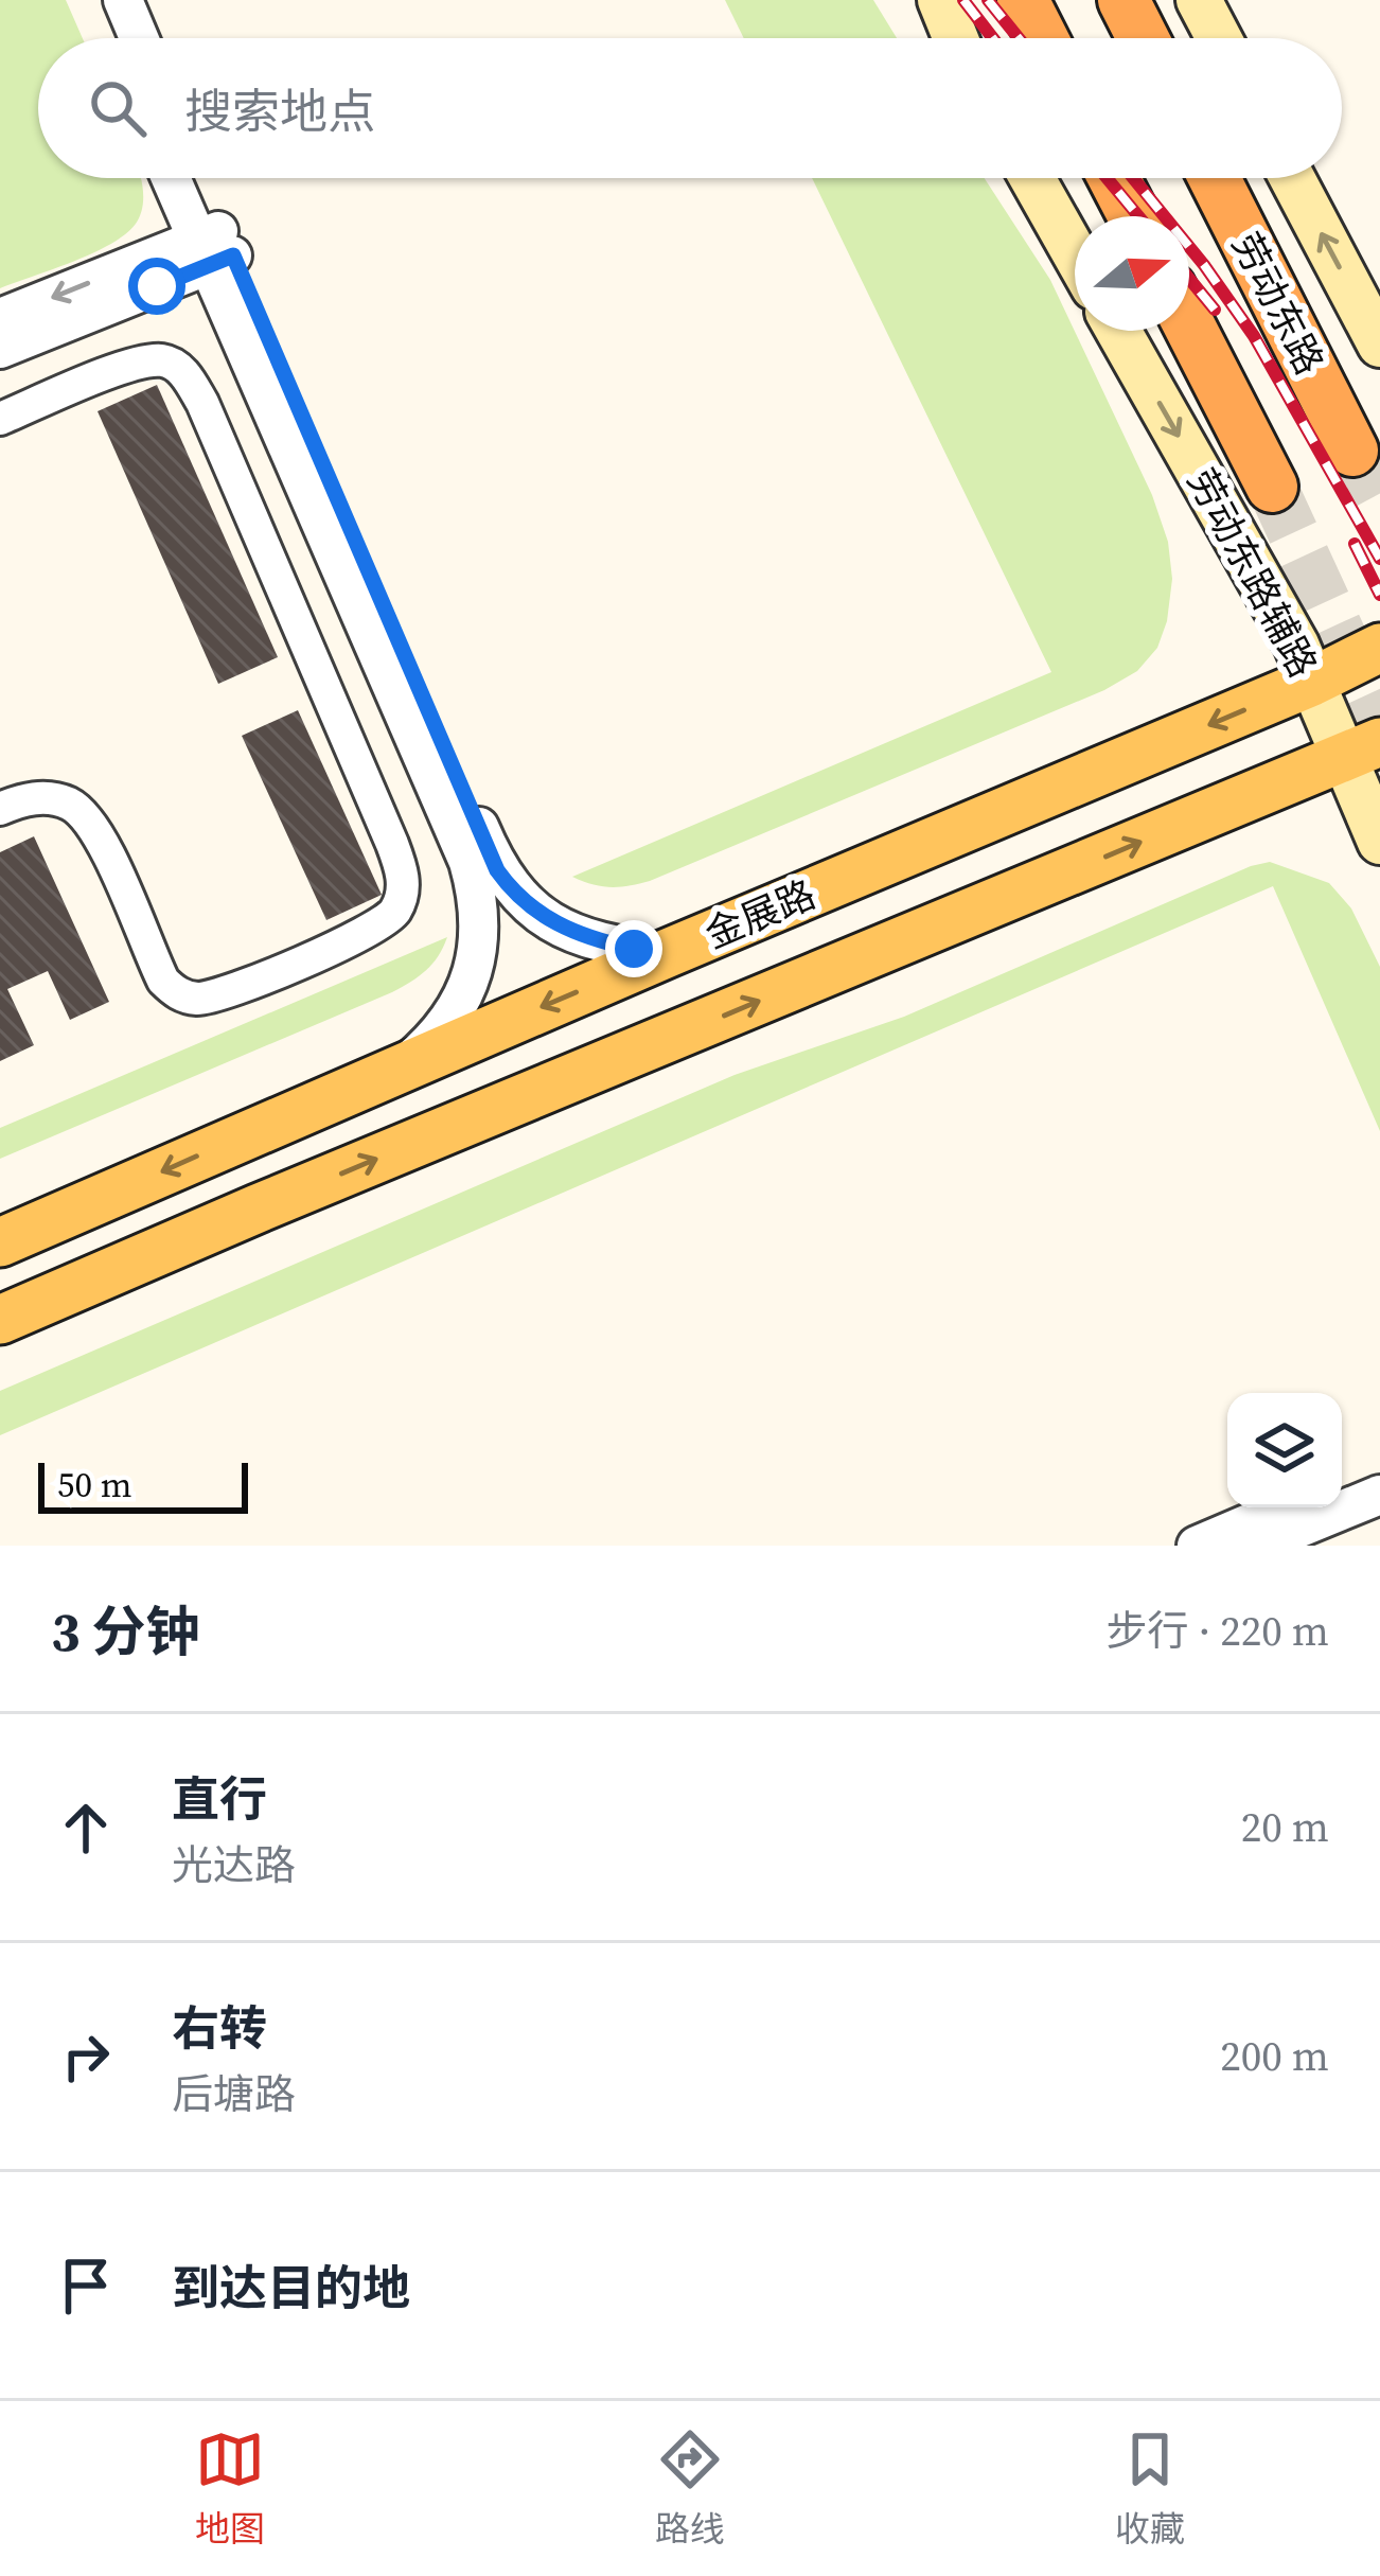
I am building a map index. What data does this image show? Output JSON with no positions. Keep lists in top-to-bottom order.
{
  "streets": {
    "highway": ["劳动东路"],
    "main road": ["劳动东路辅路", "金展路"]
  },
  "crossings": [
    ["劳动东路辅路", "金展路"]
  ],
  "scale_bar": "50 m",
  "north": "right",
  "page": {
    "search": "搜索地点",
    "scale": "50 m",
    "heading": ["3 分钟", "步行 · 220 m"],
    "list": [
      ["直行", "光达路", "20 m"],
      ["右转", "后塘路", "200 m"],
      "到达目的地"
    ],
    "nav": ["地图", "路线", "收藏"]
  }
}
